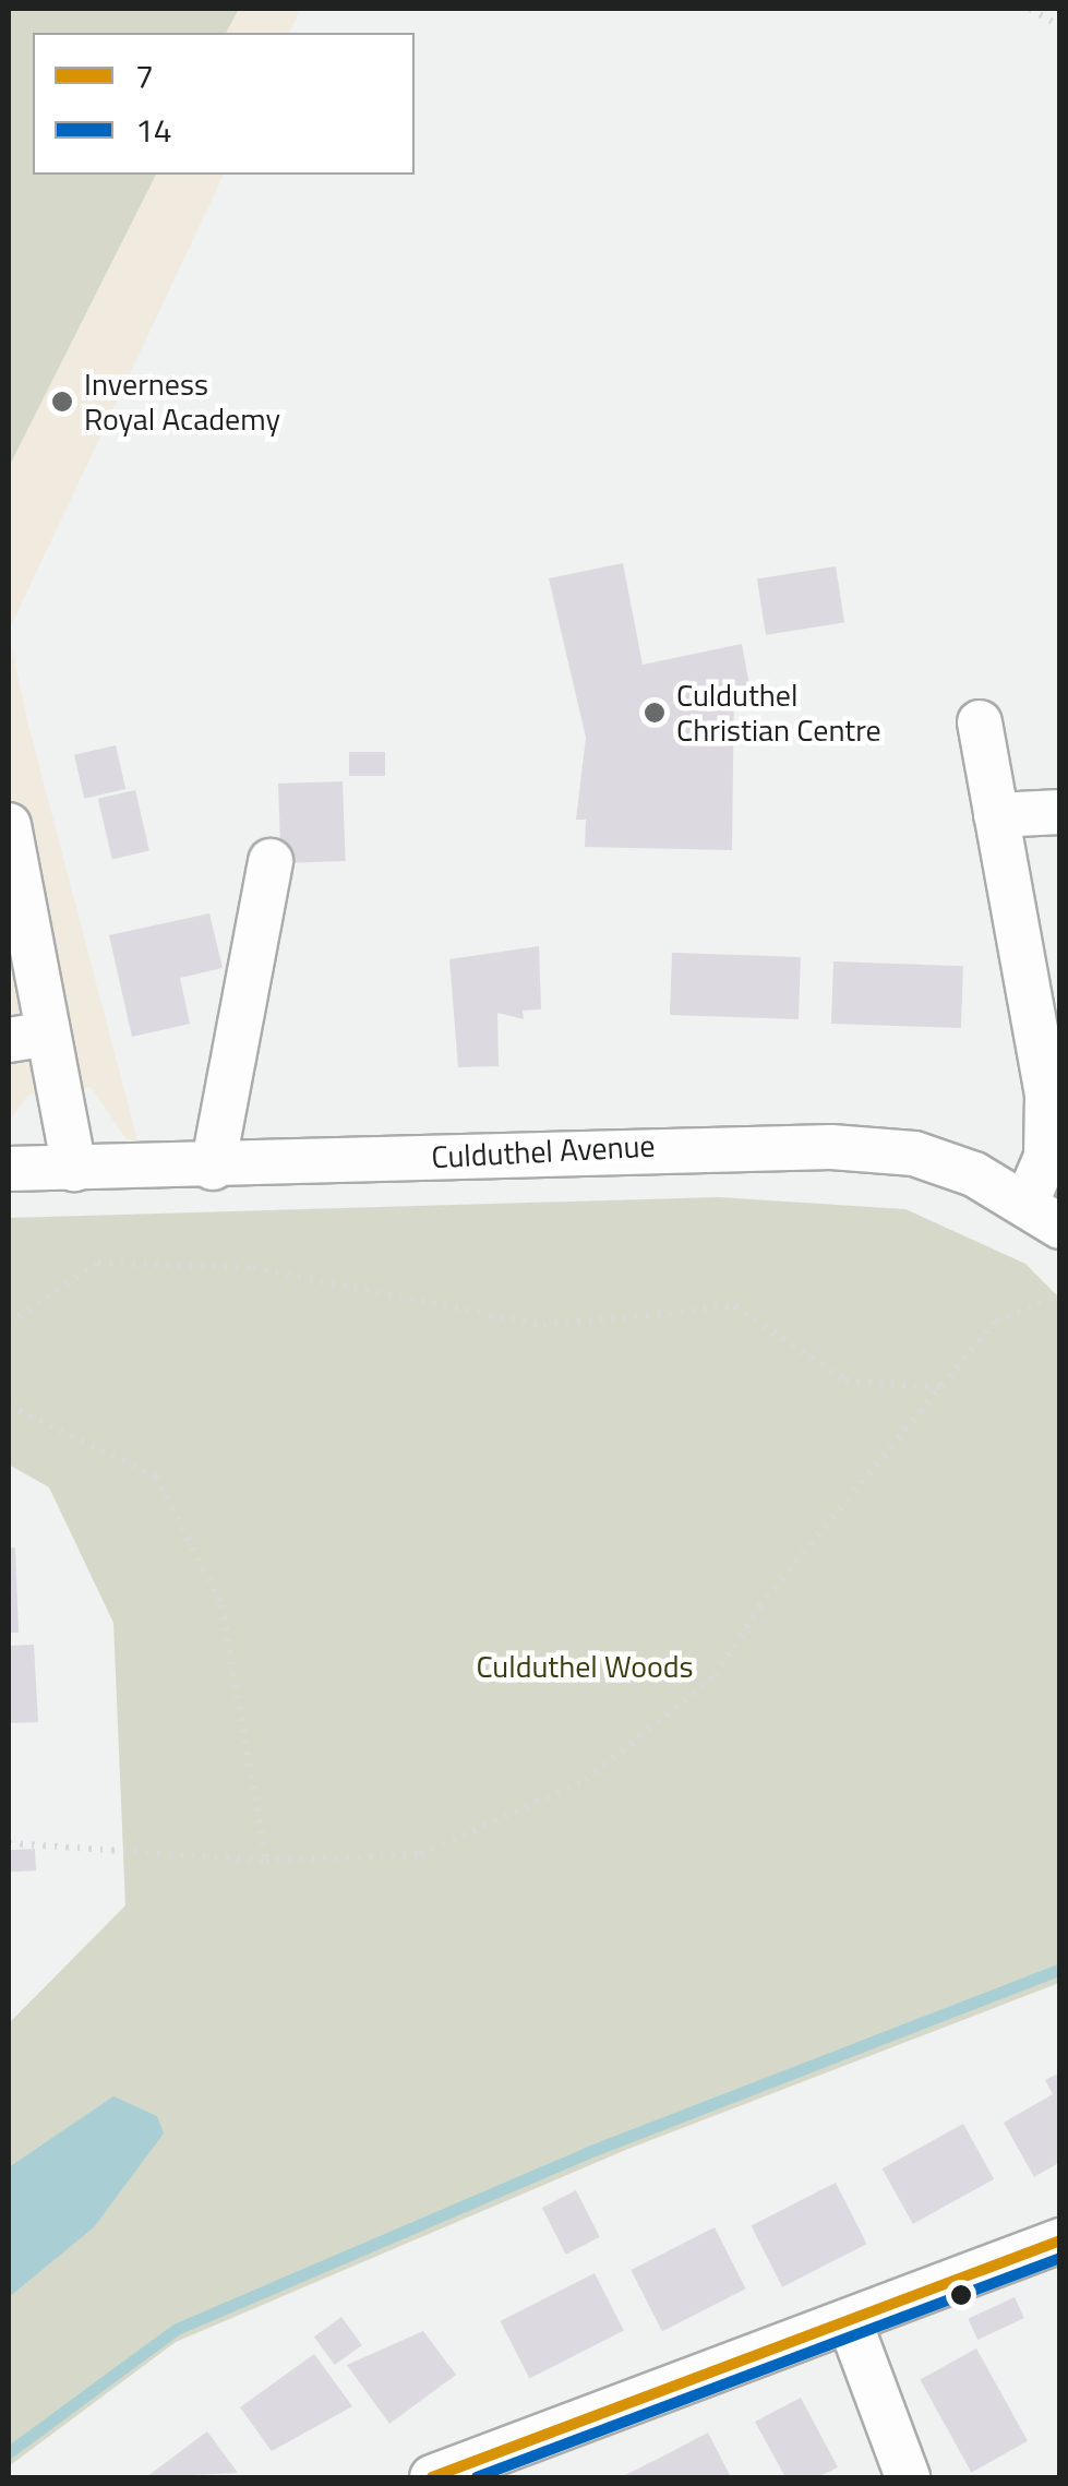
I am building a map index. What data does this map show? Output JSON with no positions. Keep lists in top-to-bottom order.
{
  "streets": {
    "street": ["Culduthel Avenue"]
  },
  "parks": ["Culduthel Woods"],
  "places": ["Inverness Royal Academy", "Culduthel Christian Centre"],
  "lines": ["transit line 7", "transit line 14"],
  "legend": ["7", "14"]
}
